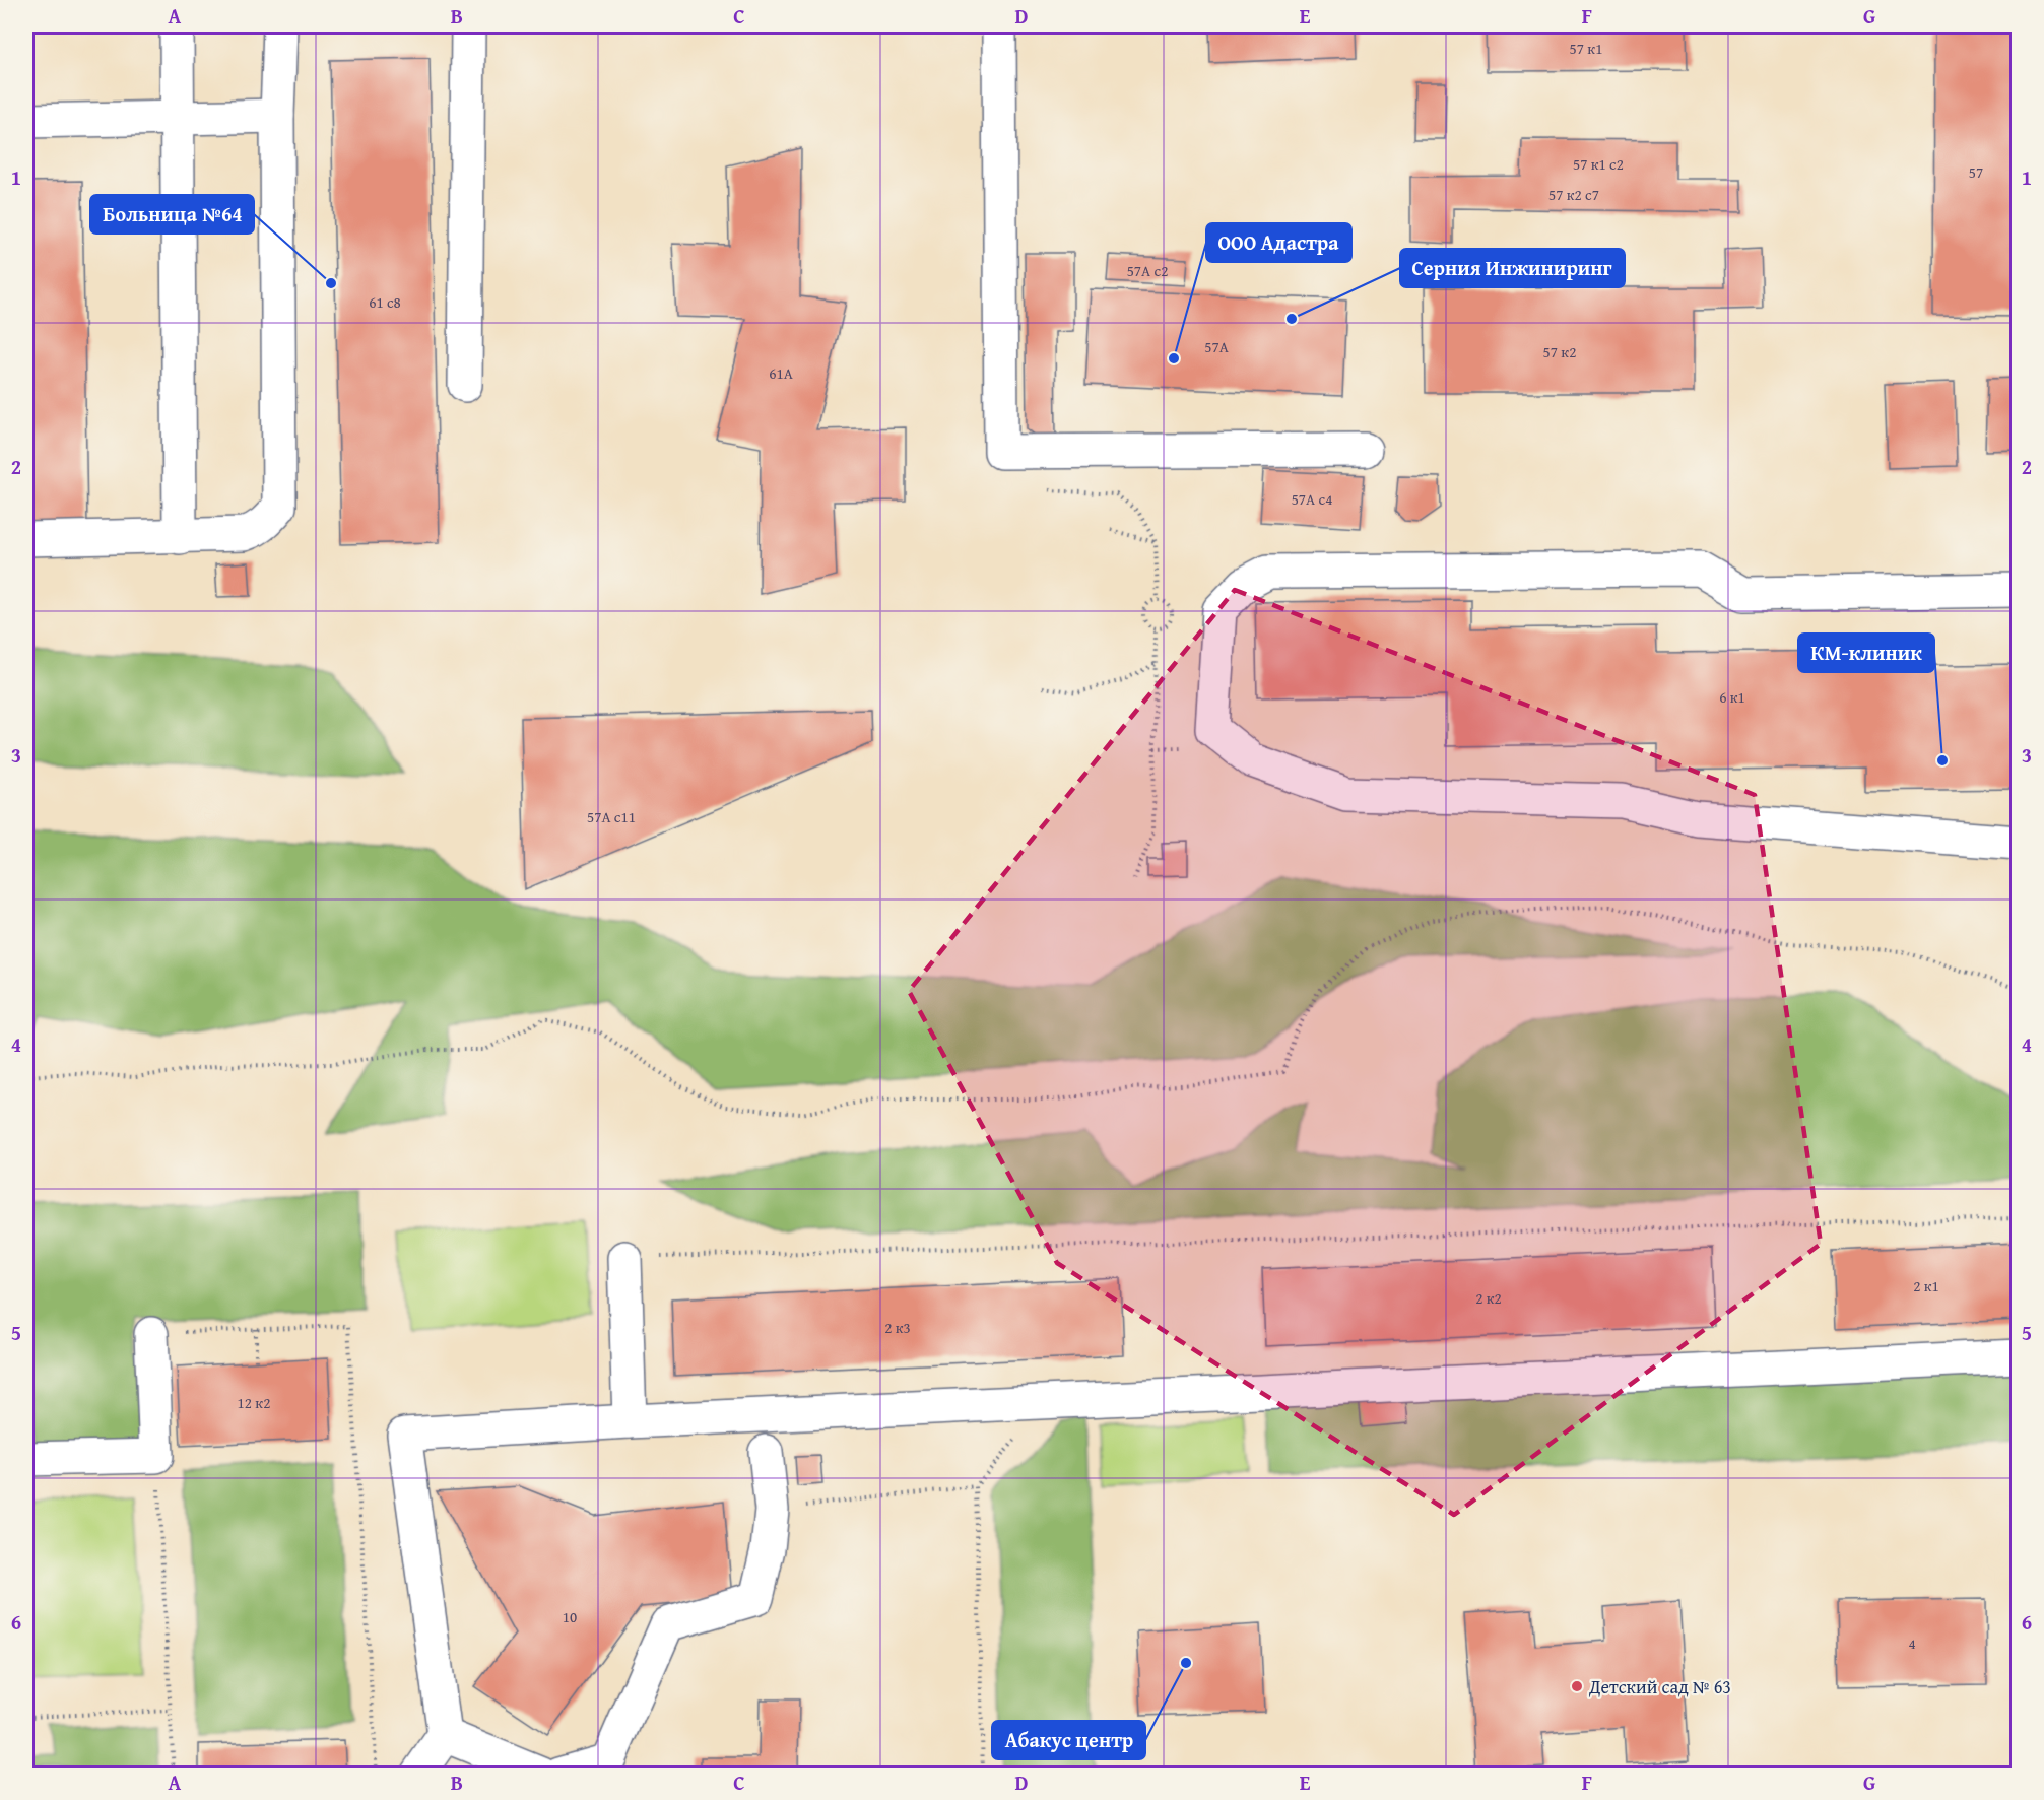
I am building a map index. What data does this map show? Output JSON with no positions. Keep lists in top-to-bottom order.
{
  "places": [
    "Больница №64",
    "Серния Инжиниринг",
    "ООО Адастра",
    "КМ-клиник",
    "Абакус центр",
    "Детский сад № 63"
  ],
  "house_numbers": [
    "57 к1",
    "57 к1 с2",
    "57",
    "57 к2 с7",
    "57А с2",
    "61 с8",
    "57А",
    "57 к2",
    "61А",
    "57А с4",
    "6 к1",
    "57А с11",
    "2 к1",
    "2 к2",
    "2 к3",
    "12 к2",
    "10",
    "4"
  ],
  "grid": {
    "columns": [
      "A",
      "B",
      "C",
      "D",
      "E",
      "F",
      "G"
    ],
    "rows": [
      "1",
      "2",
      "3",
      "4",
      "5",
      "6"
    ]
  }
}
